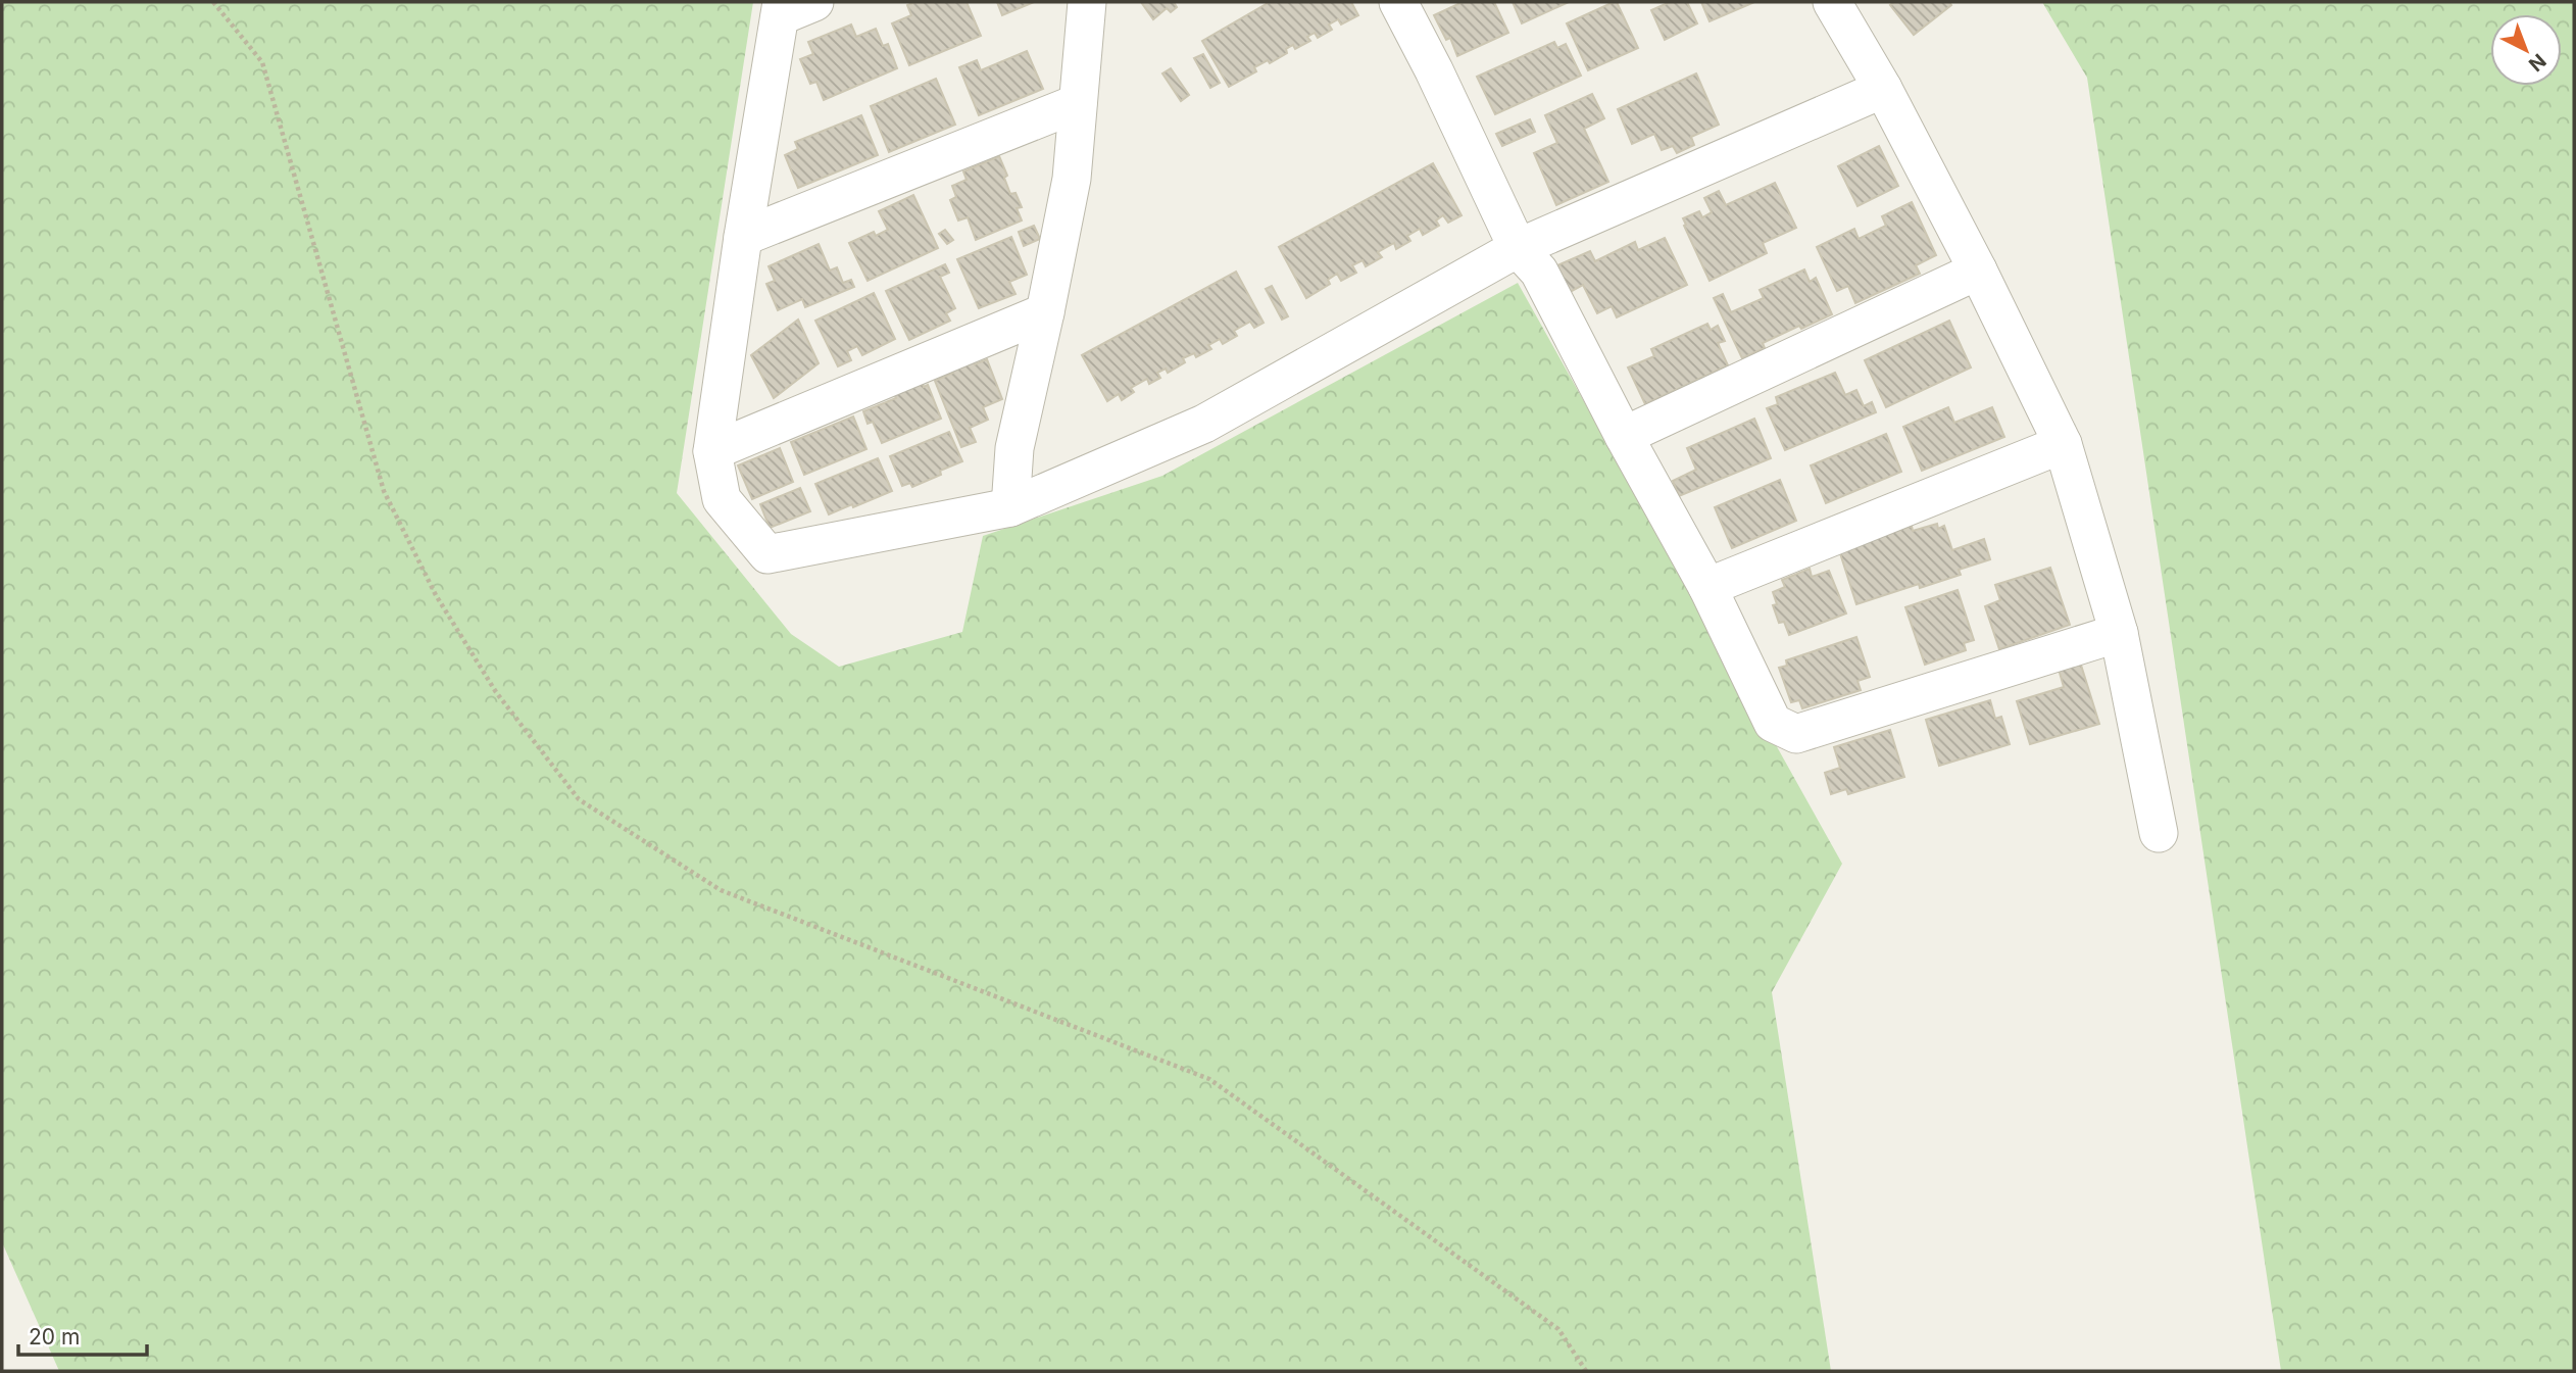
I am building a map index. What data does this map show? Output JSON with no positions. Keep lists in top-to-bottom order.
{
  "scale_bar": "20 m",
  "north": "bottom right"
}
